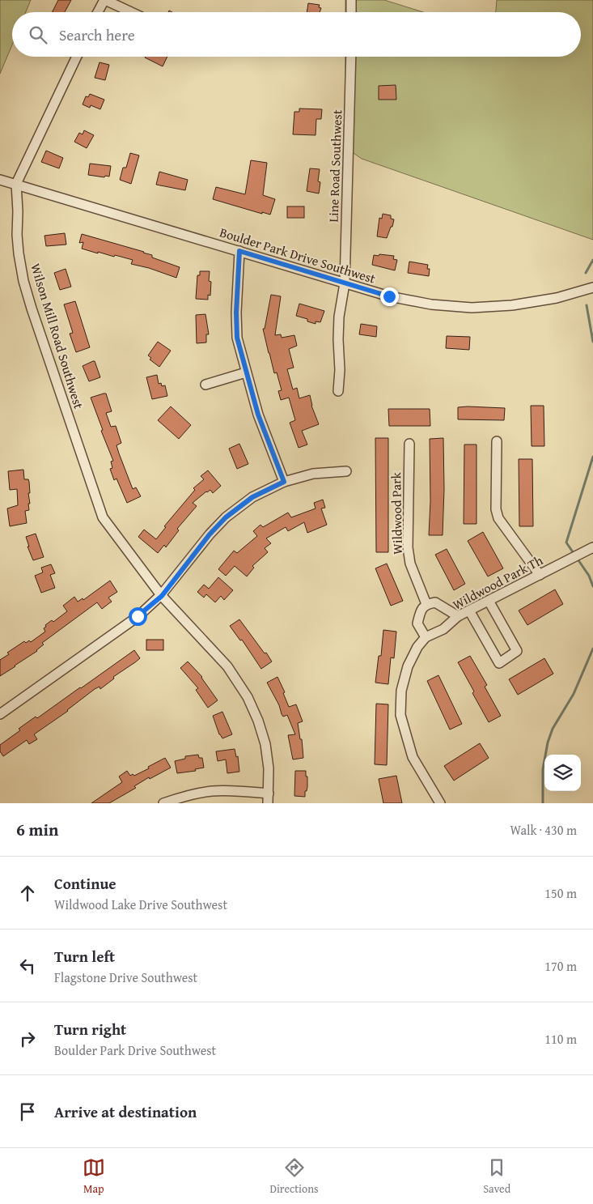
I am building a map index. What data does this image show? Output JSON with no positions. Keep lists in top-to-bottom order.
{
  "streets": {
    "street": [
      "Line Road Southwest",
      "Boulder Park Drive Southwest",
      "Wilson Mill Road Southwest",
      "Wildwood Park",
      "Wildwood Park Th"
    ]
  },
  "crossings": [
    ["Line Road Southwest", "Boulder Park Drive Southwest"],
    ["Boulder Park Drive Southwest", "Wilson Mill Road Southwest"]
  ],
  "page": {
    "search": "Search here",
    "heading": ["6 min", "Walk · 430 m"],
    "list": [
      ["Continue", "Wildwood Lake Drive Southwest", "150 m"],
      ["Turn left", "Flagstone Drive Southwest", "170 m"],
      ["Turn right", "Boulder Park Drive Southwest", "110 m"],
      "Arrive at destination"
    ],
    "nav": ["Map", "Directions", "Saved"]
  }
}
